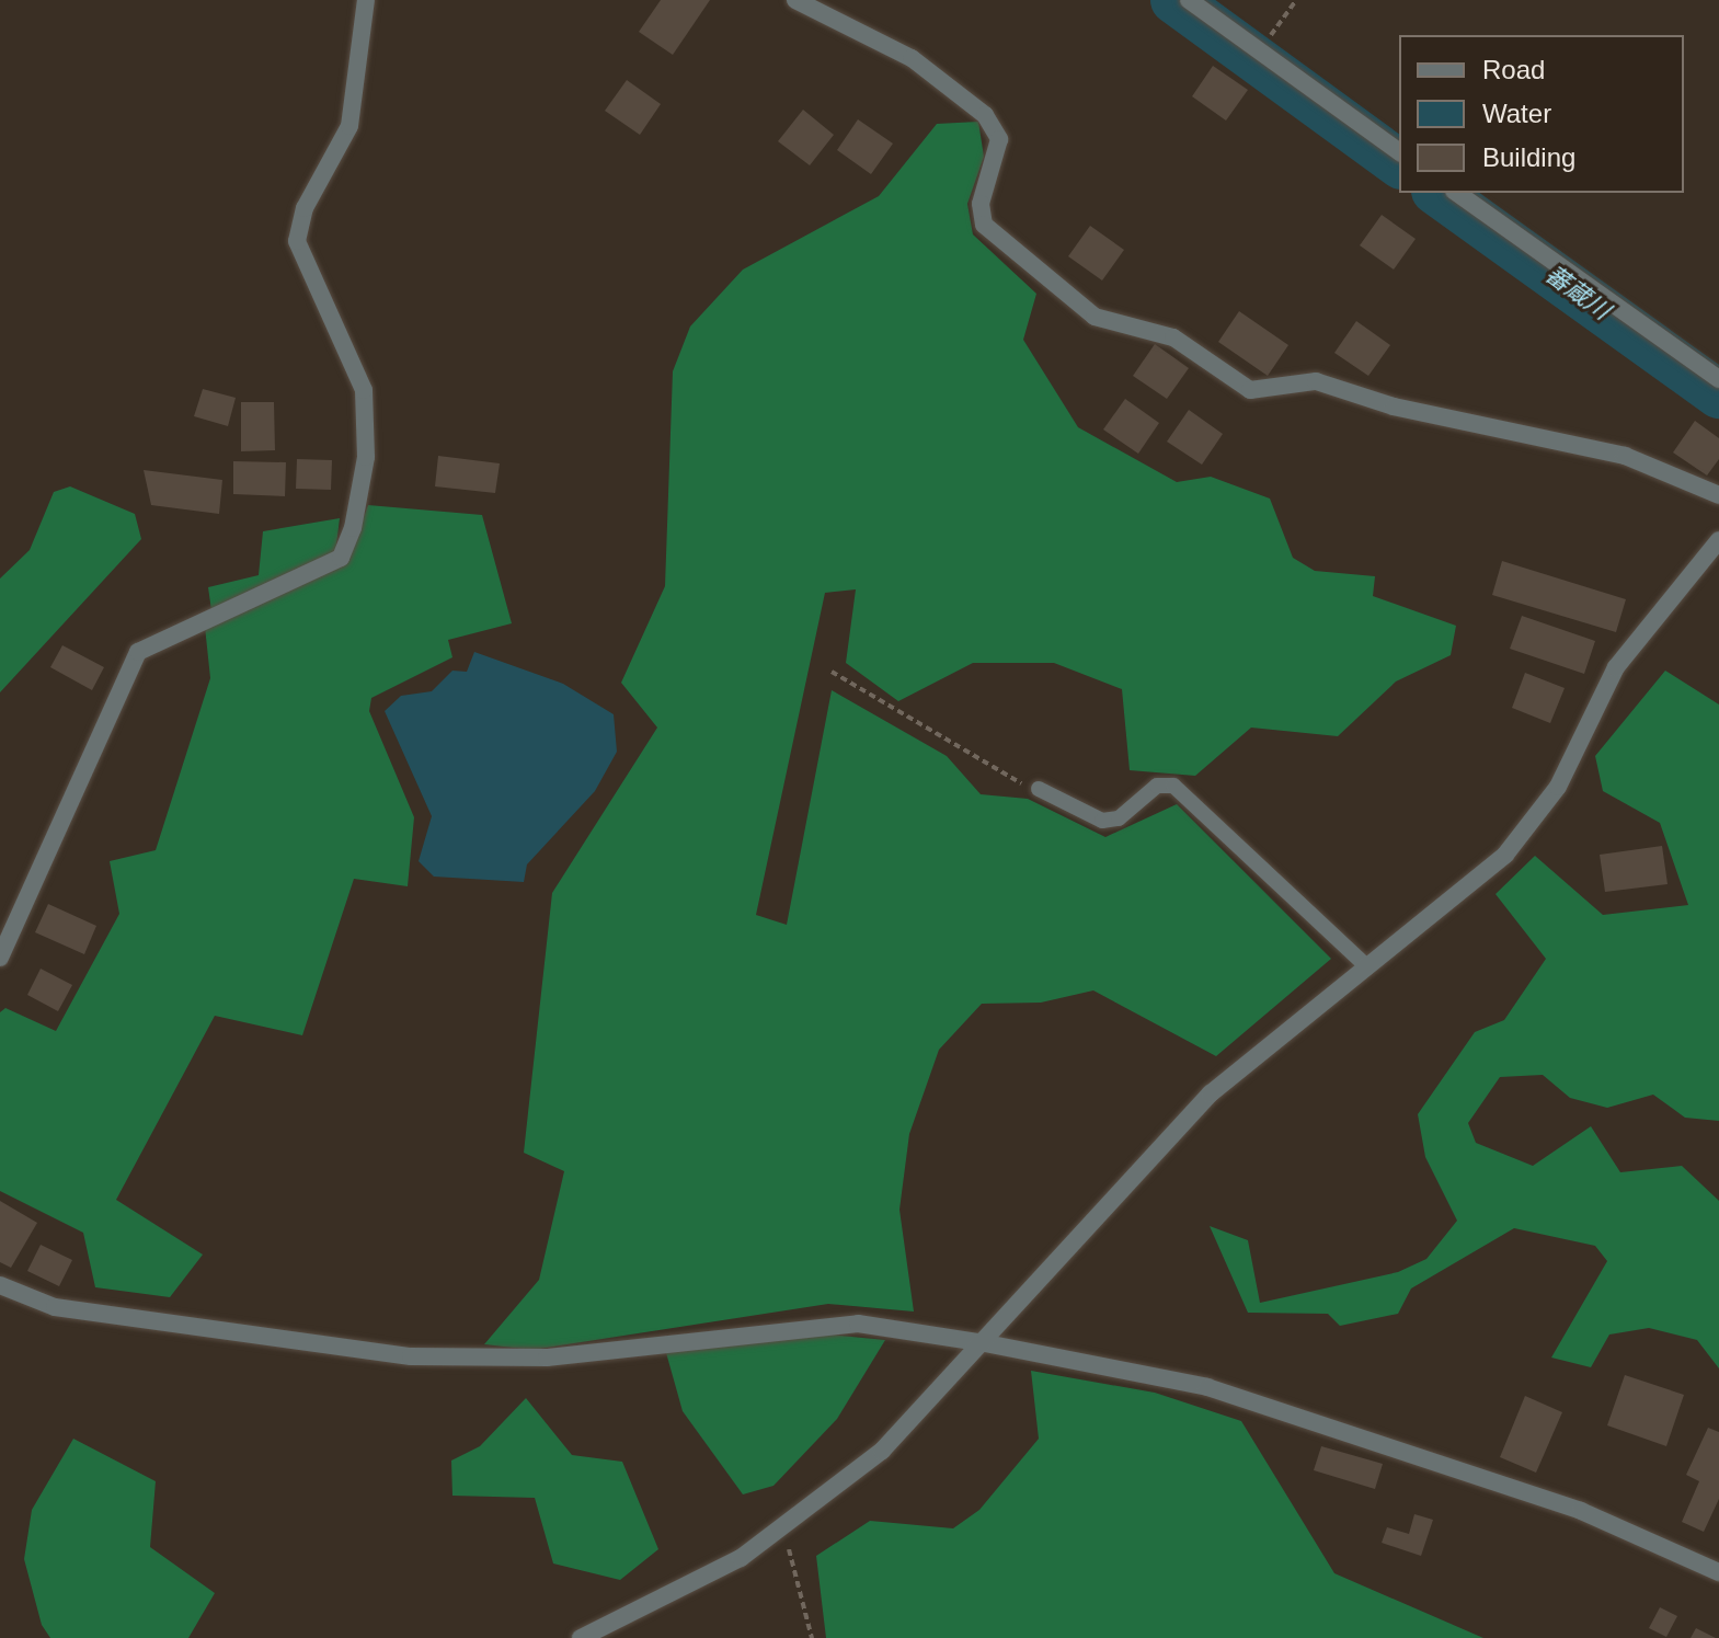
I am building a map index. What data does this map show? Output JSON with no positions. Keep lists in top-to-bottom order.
{
  "water": ["蕃蔵川"],
  "legend": ["Road", "Water", "Building"]
}
